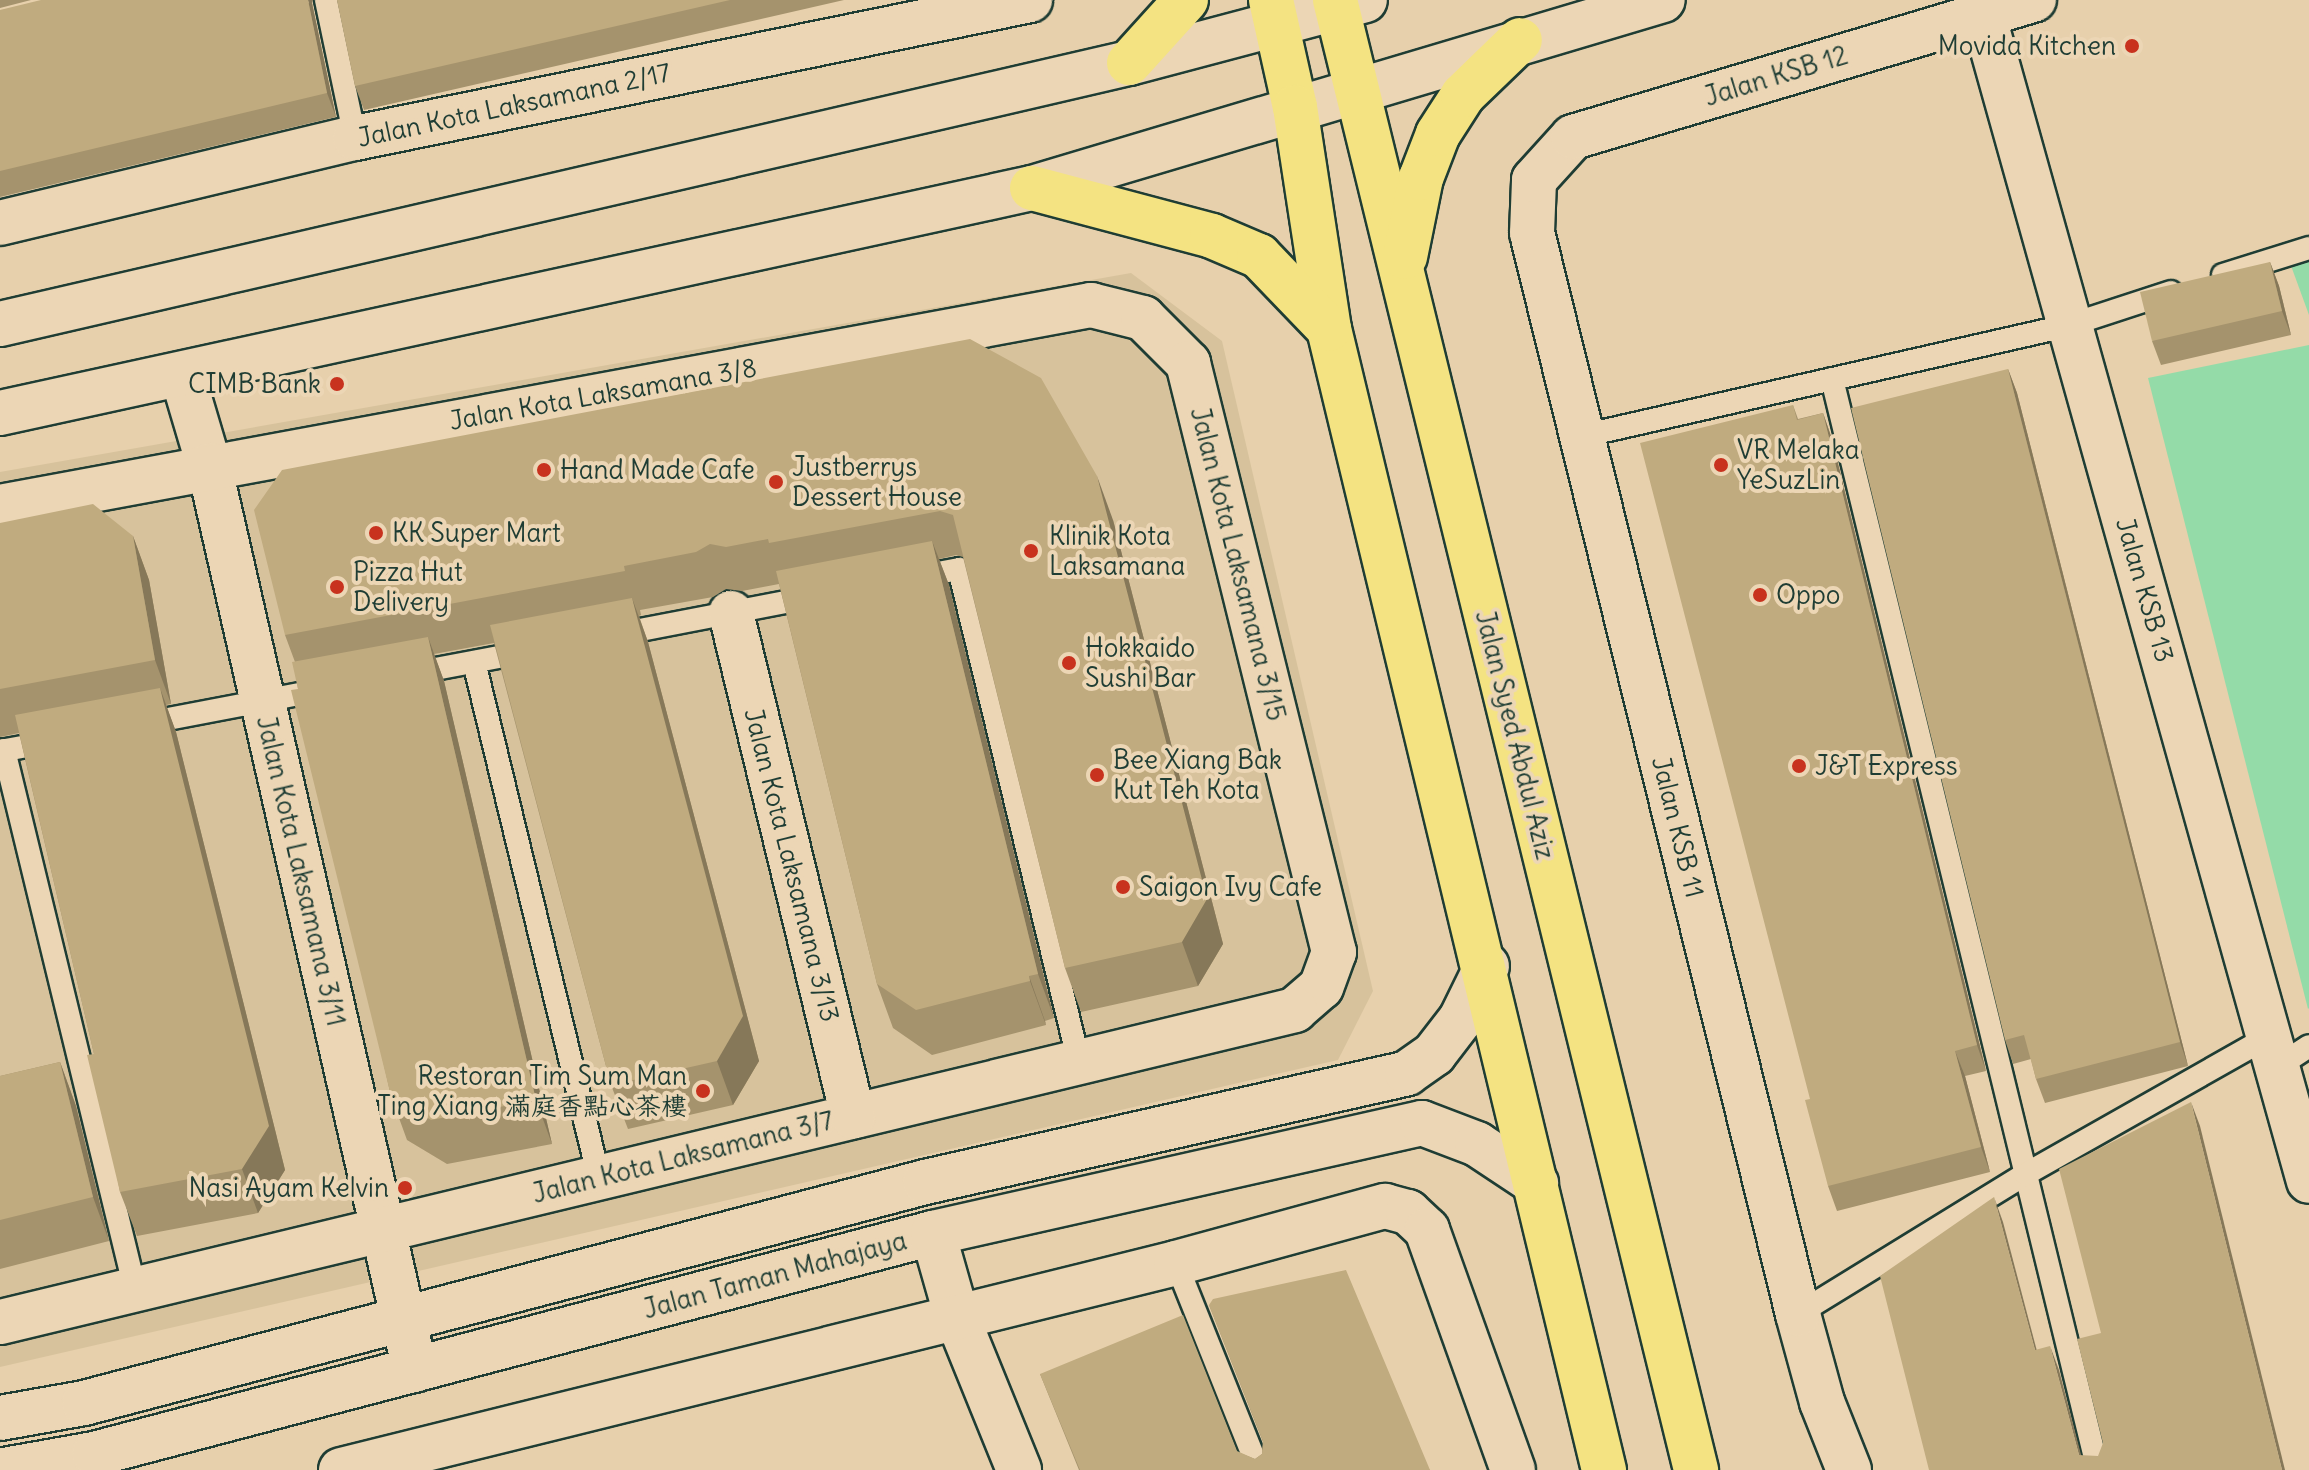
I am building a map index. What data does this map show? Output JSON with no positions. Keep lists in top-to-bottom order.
{
  "streets": {
    "main road": ["Jalan Syed Abdul Aziz"],
    "street": [
      "Jalan KSB 12",
      "Jalan Kota Laksamana 2/17",
      "Jalan Kota Laksamana 3/8",
      "Jalan Kota Laksamana 3/15",
      "Jalan KSB 13",
      "Jalan KSB 11",
      "Jalan Kota Laksamana 3/13",
      "Jalan Kota Laksamana 3/11",
      "Jalan Kota Laksamana 3/7",
      "Jalan Taman Mahajaya"
    ]
  },
  "crossings": [
    ["Jalan KSB 12", "Jalan KSB 13"],
    ["Jalan KSB 12", "Jalan KSB 11"],
    ["Jalan Kota Laksamana 3/8", "Jalan Kota Laksamana 3/15"],
    ["Jalan Kota Laksamana 3/8", "Jalan Kota Laksamana 3/11"],
    ["Jalan Kota Laksamana 3/15", "Jalan Kota Laksamana 3/7"],
    ["Jalan Kota Laksamana 3/13", "Jalan Kota Laksamana 3/7"],
    ["Jalan Kota Laksamana 3/11", "Jalan Kota Laksamana 3/7"],
    ["Jalan Kota Laksamana 3/11", "Jalan Taman Mahajaya"]
  ],
  "places": [
    "Movida Kitchen",
    "CIMB Bank",
    "VR Melaka YeSuzLin",
    "Hand Made Cafe",
    "Justberrys Dessert House",
    "KK Super Mart",
    "Klinik Kota Laksamana",
    "Pizza Hut Delivery",
    "Oppo",
    "Hokkaido Sushi Bar",
    "J&T Express",
    "Bee Xiang Bak Kut Teh Kota",
    "Saigon Ivy Cafe",
    "Restoran Tim Sum Man Ting Xiang 滿庭香點心茶樓",
    "Nasi Ayam Kelvin"
  ]
}
